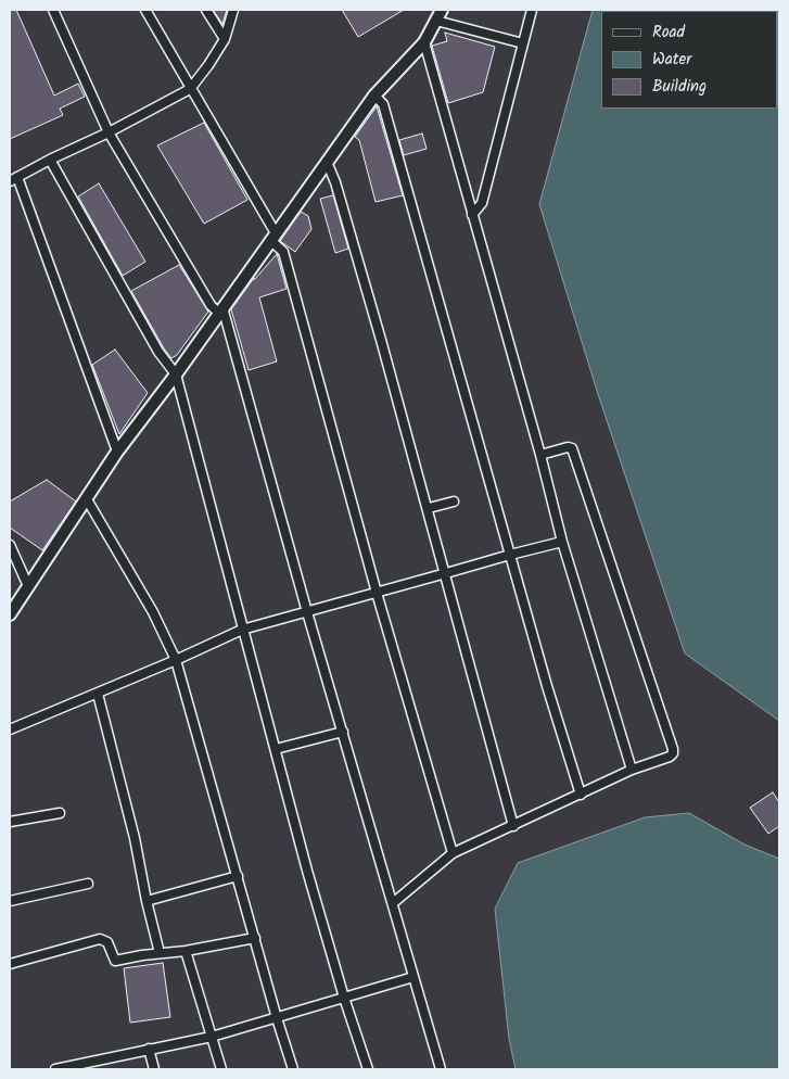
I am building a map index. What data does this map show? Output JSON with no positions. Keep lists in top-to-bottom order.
{
  "legend": ["Road", "Water", "Building"]
}
